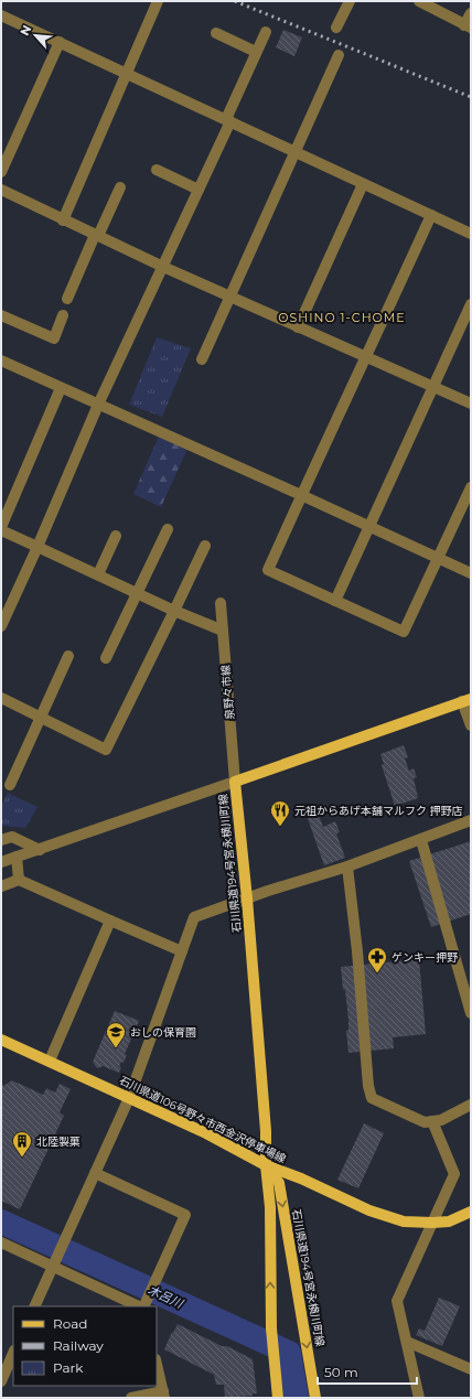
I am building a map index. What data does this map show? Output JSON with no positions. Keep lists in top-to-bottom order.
{
  "streets": {
    "main road": ["石川県道194号宮永横川町線", "石川県道106号野々市西金沢停車場線"],
    "street": ["泉野々市線"]
  },
  "crossings": [
    ["泉野々市線", "石川県道194号宮永横川町線"],
    ["石川県道194号宮永横川町線", "石川県道106号野々市西金沢停車場線"]
  ],
  "districts": ["OSHINO 1-CHOME"],
  "water": ["木呂川"],
  "places": {
    "restaurant": ["元祖からあげ本舗マルフク 押野店"],
    "pharmacy": ["ゲンキー押野"],
    "school or university": ["おしの保育園"],
    "building": ["北陸製菓"]
  },
  "legend": ["Road", "Railway", "Park"],
  "scale_bar": "50 m",
  "north": "top left"
}
